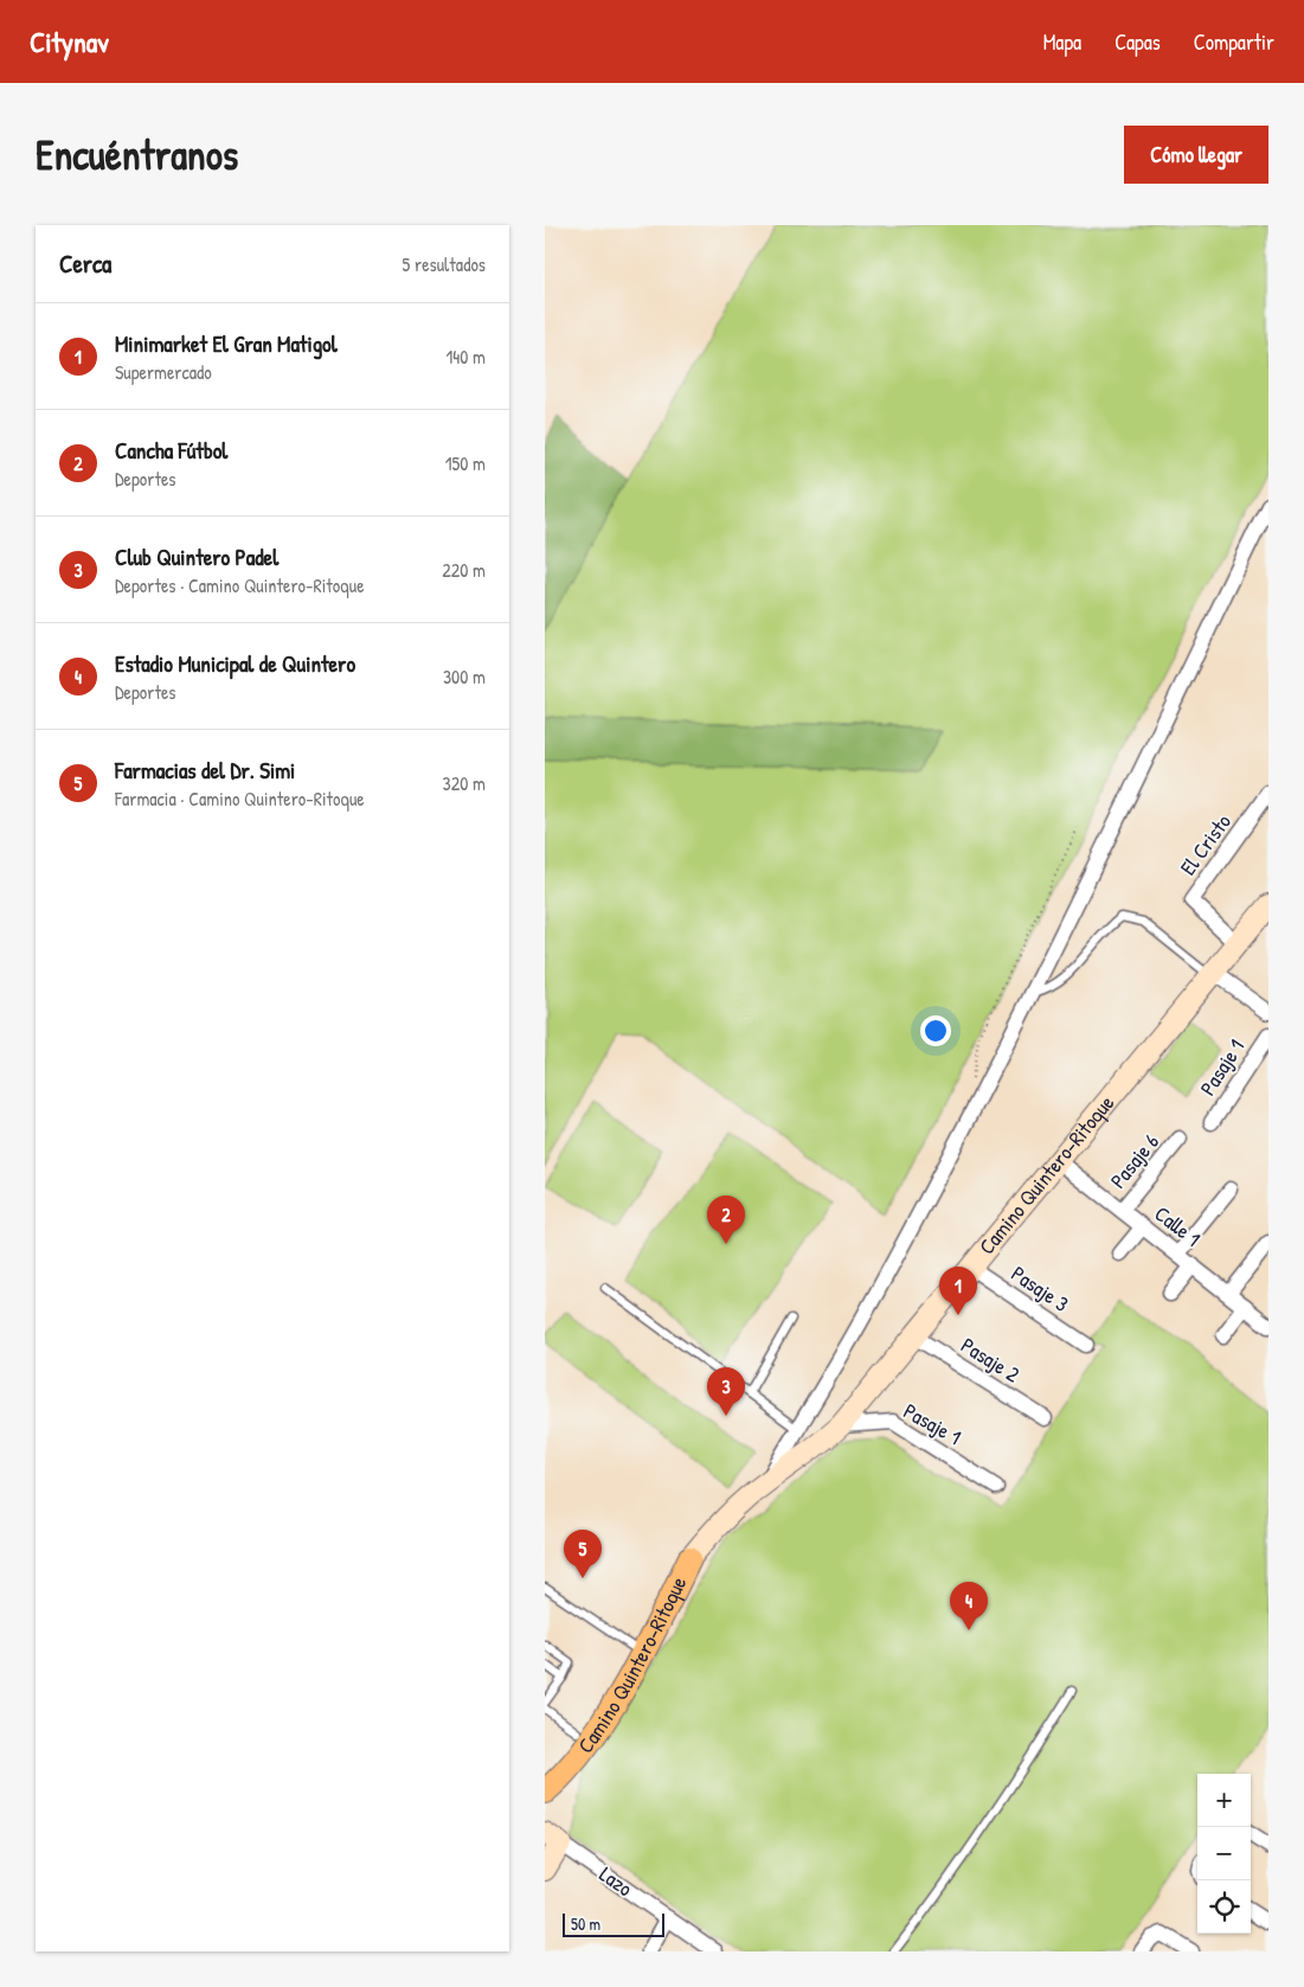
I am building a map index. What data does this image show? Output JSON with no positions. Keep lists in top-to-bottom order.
{
  "streets": {
    "main road": ["Camino Quintero-Ritoque"],
    "street": [
      "El Cristo",
      "Pasaje 1",
      "Pasaje 6",
      "Calle 1",
      "Pasaje 3",
      "Pasaje 2",
      "Lazo"
    ]
  },
  "crossings": [
    ["El Cristo", "Camino Quintero-Ritoque"],
    ["Pasaje 1", "Camino Quintero-Ritoque"],
    ["Pasaje 6", "Calle 1"],
    ["Camino Quintero-Ritoque", "Calle 1"],
    ["Camino Quintero-Ritoque", "Pasaje 3"],
    ["Camino Quintero-Ritoque", "Pasaje 2"]
  ],
  "scale_bar": "50 m",
  "page": {
    "header": "Citynav",
    "nav": ["Mapa", "Capas", "Compartir"],
    "buttons": "Cómo llegar",
    "title": "Encuéntranos",
    "heading": ["Cerca", "5 resultados"],
    "list": [
      {
        "mark": "1",
        "name": "Minimarket El Gran Matigol",
        "note": "Supermercado",
        "value": "140 m"
      },
      {
        "mark": "2",
        "name": "Cancha Fútbol",
        "note": "Deportes",
        "value": "150 m"
      },
      {
        "mark": "3",
        "name": "Club Quintero Padel",
        "note": "Deportes · Camino Quintero-Ritoque",
        "value": "220 m"
      },
      {
        "mark": "4",
        "name": "Estadio Municipal de Quintero",
        "note": "Deportes",
        "value": "300 m"
      },
      {
        "mark": "5",
        "name": "Farmacias del Dr. Simi",
        "note": "Farmacia · Camino Quintero-Ritoque",
        "value": "320 m"
      }
    ],
    "pins": [
      "2",
      "1",
      "3",
      "5",
      "4"
    ],
    "map_buttons": ["+", "−"],
    "scale": "50 m"
  }
}
